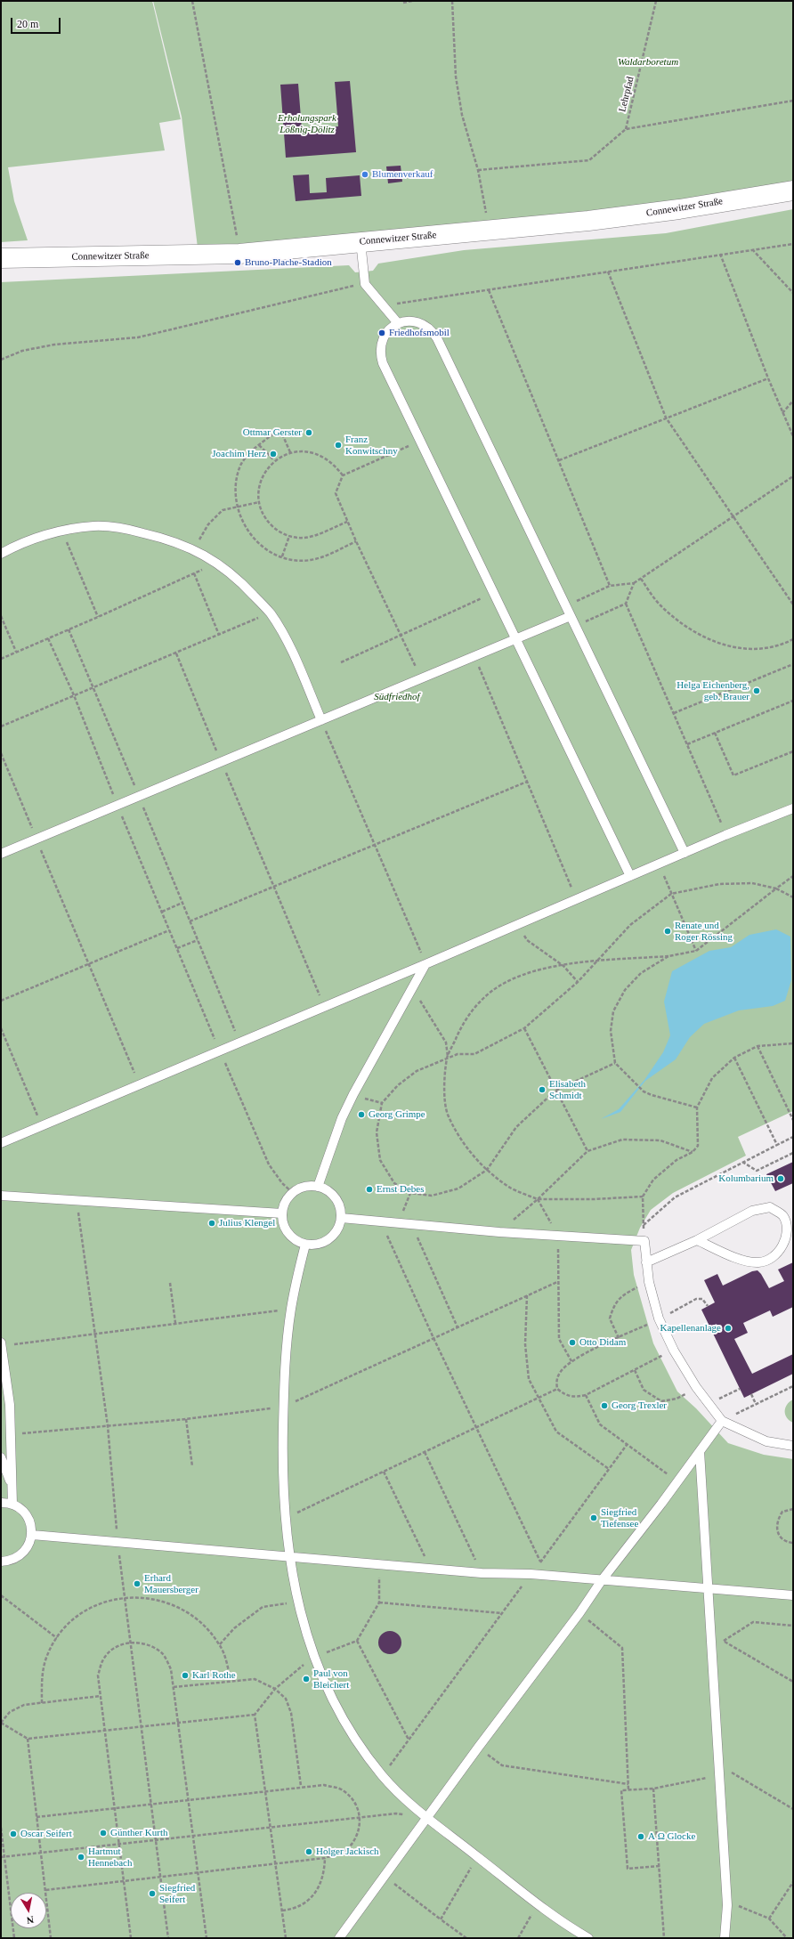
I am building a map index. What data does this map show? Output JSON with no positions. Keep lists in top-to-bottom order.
{
  "streets": {
    "street": ["Connewitzer Straße"],
    "path": ["Lehrpfad"]
  },
  "parks": ["Waldarboretum", "Erholungspark Lößnig-Dölitz", "Südfriedhof"],
  "places": [
    "Blumenverkauf",
    "Bruno-Plache-Stadion",
    "Friedhofsmobil",
    "Ottmar Gerster",
    "Franz Konwitschny",
    "Joachim Herz",
    "Helga Eichenberg, geb. Brauer",
    "Renate und Roger Rössing",
    "Elisabeth Schmidt",
    "Georg Grimpe",
    "Kolumbarium",
    "Ernst Debes",
    "Julius Klengel",
    "Kapellenanlage",
    "Otto Didam",
    "Georg Trexler",
    "Siegfried Tiefensee",
    "Erhard Mauersberger",
    "Karl Rothe",
    "Paul von Bleichert",
    "Günther Kurth",
    "Oscar Seifert",
    "Α Ω Glocke",
    "Holger Jackisch",
    "Hartmut Hennebach",
    "Siegfried Seifert"
  ],
  "scale_bar": "20 m",
  "north": "bottom"
}
